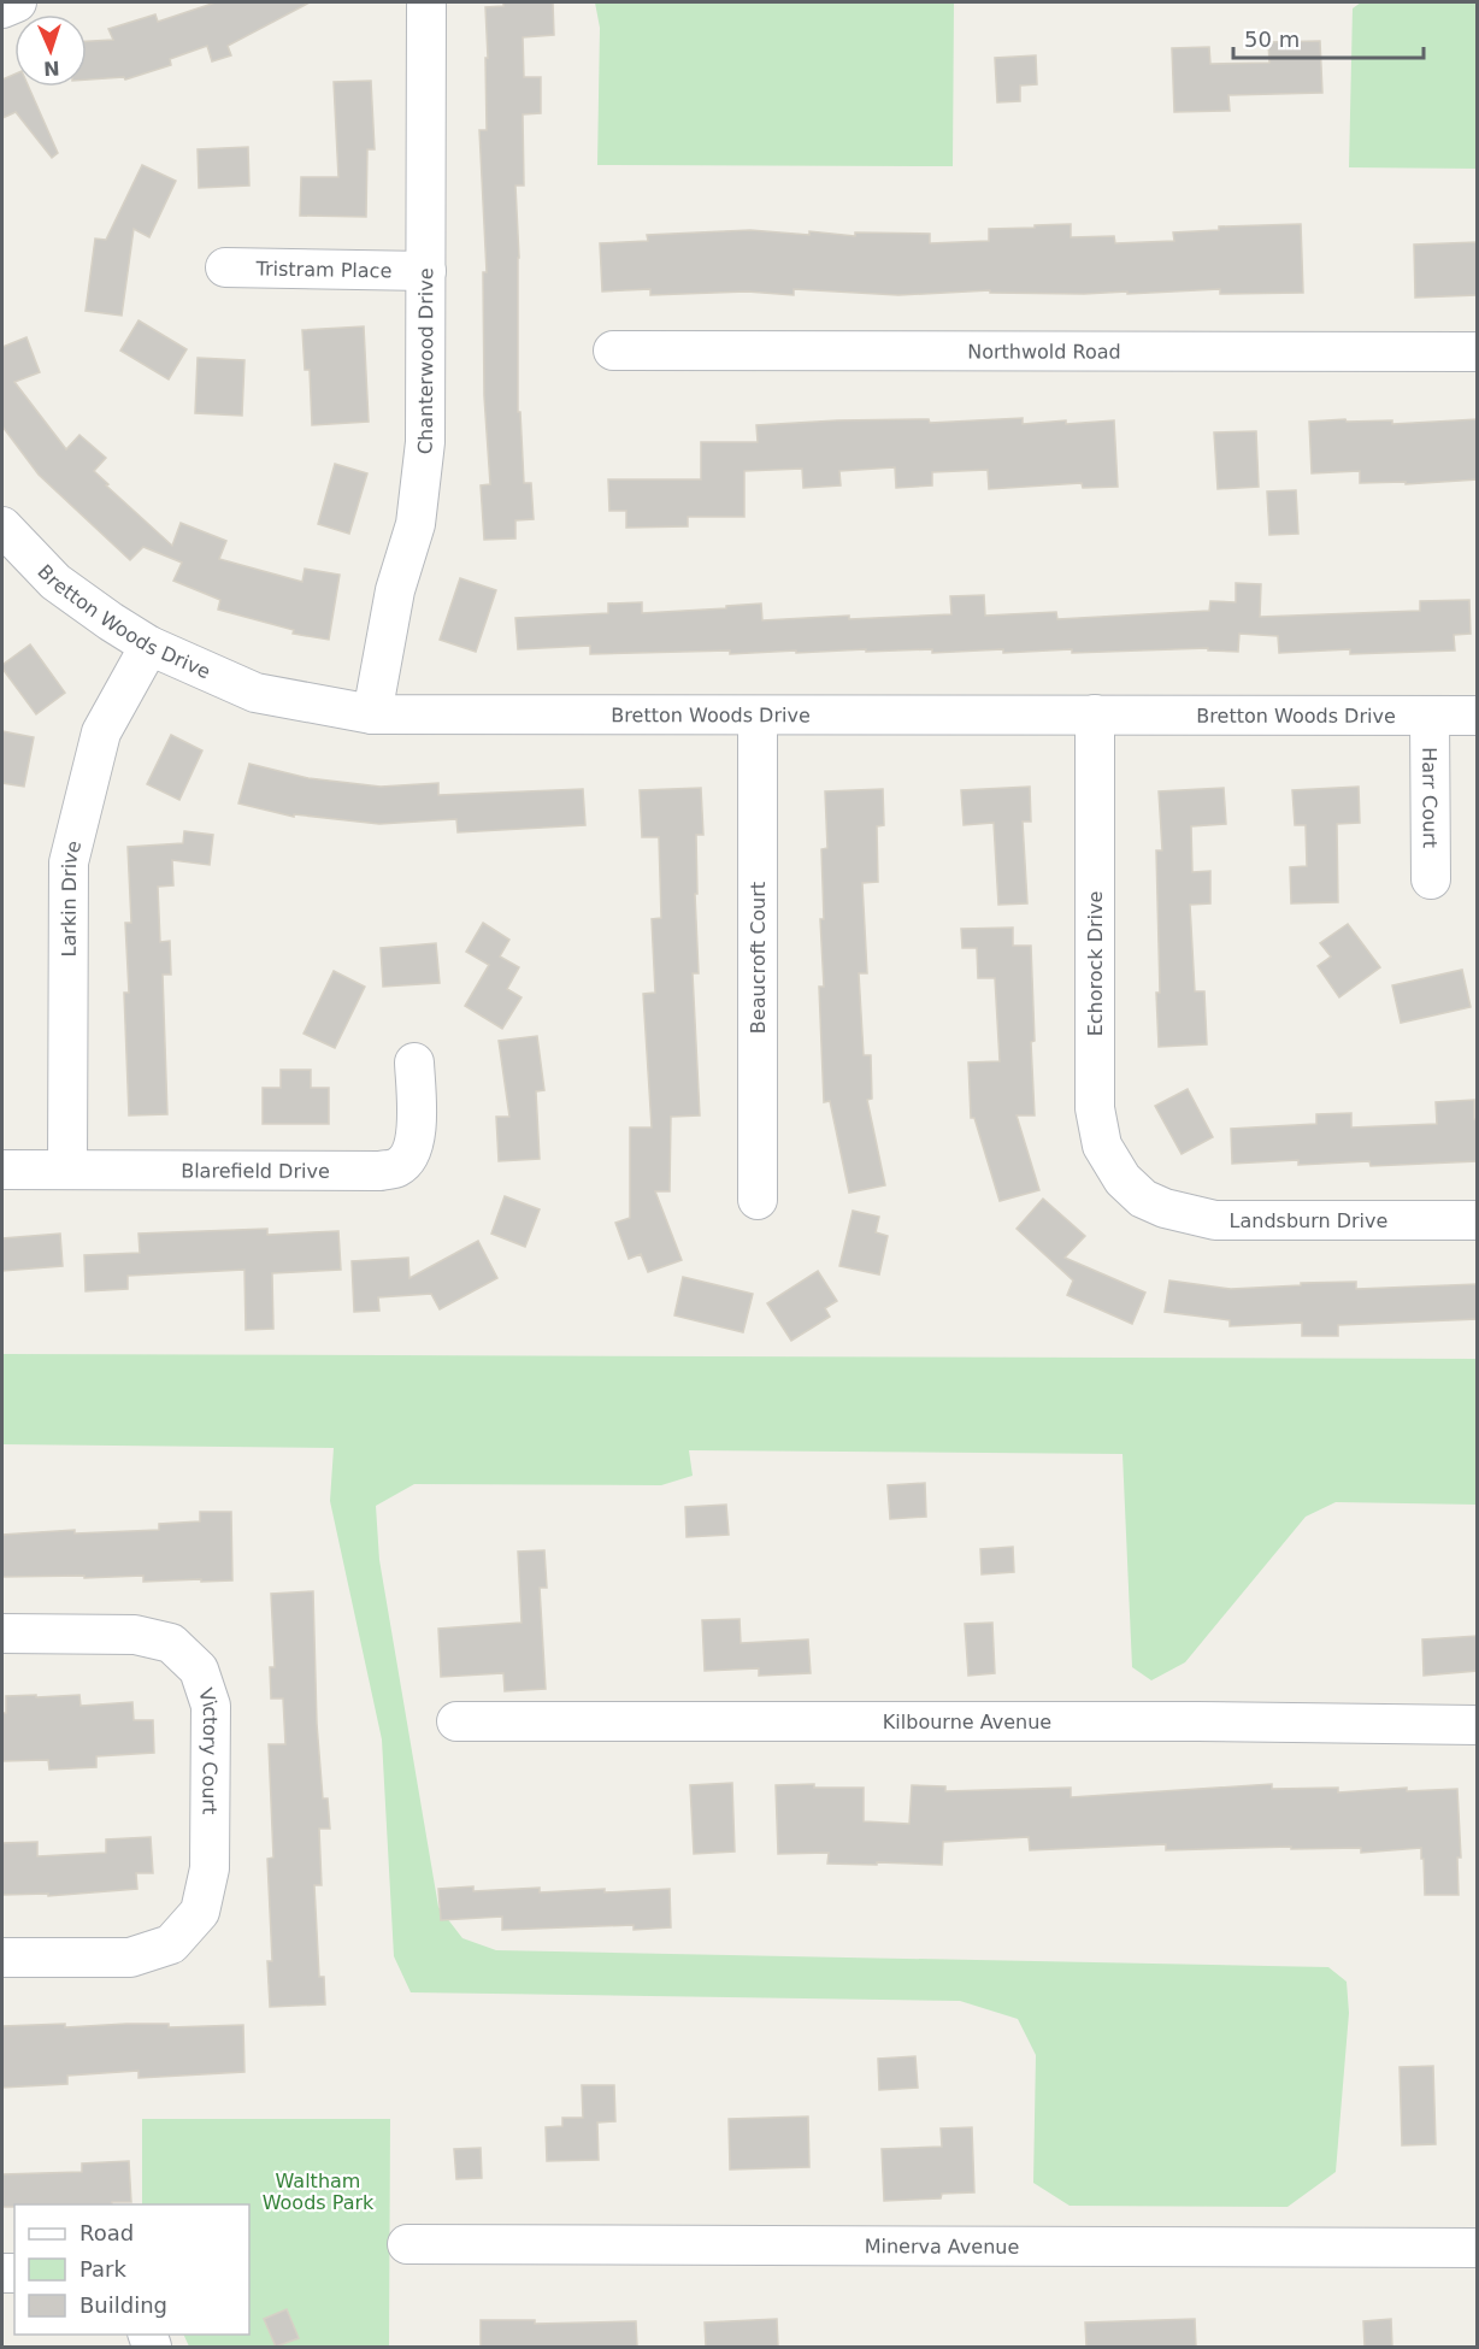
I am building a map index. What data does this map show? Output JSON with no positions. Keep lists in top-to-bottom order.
{
  "streets": {
    "street": [
      "Tristram Place",
      "Northwold Road",
      "Chanterwood Drive",
      "Bretton Woods Drive",
      "Harr Court",
      "Larkin Drive",
      "Beaucroft Court",
      "Echorock Drive",
      "Blarefield Drive",
      "Landsburn Drive",
      "Kilbourne Avenue",
      "Victory Court",
      "Minerva Avenue"
    ]
  },
  "crossings": [
    ["Tristram Place", "Chanterwood Drive"],
    ["Chanterwood Drive", "Bretton Woods Drive"],
    ["Bretton Woods Drive", "Harr Court"],
    ["Bretton Woods Drive", "Larkin Drive"],
    ["Bretton Woods Drive", "Beaucroft Court"],
    ["Bretton Woods Drive", "Echorock Drive"],
    ["Larkin Drive", "Blarefield Drive"],
    ["Echorock Drive", "Landsburn Drive"]
  ],
  "parks": ["Waltham Woods Park"],
  "legend": ["Road", "Park", "Building"],
  "scale_bar": "50 m",
  "north": "bottom"
}
